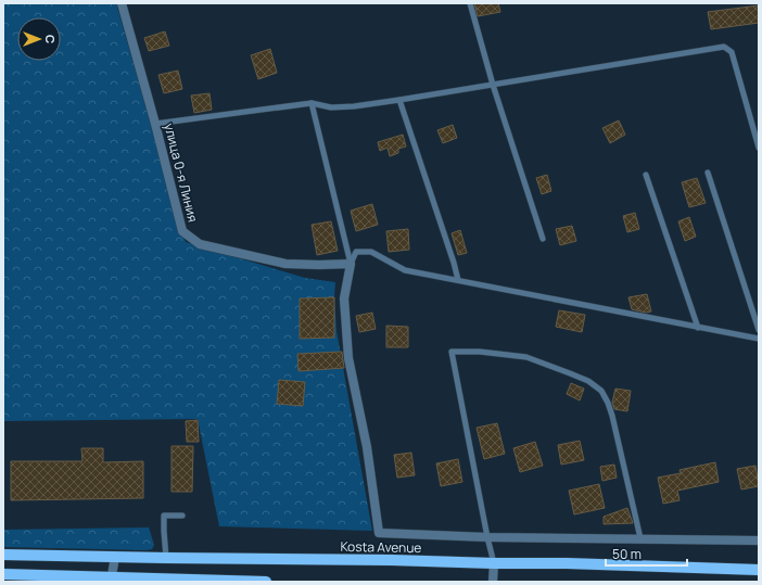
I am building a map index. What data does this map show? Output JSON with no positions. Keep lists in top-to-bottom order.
{
  "streets": {
    "main road": ["Kosta Avenue"],
    "street": ["улица 0-я Линия"]
  },
  "scale_bar": "50 m",
  "north": "right"
}
